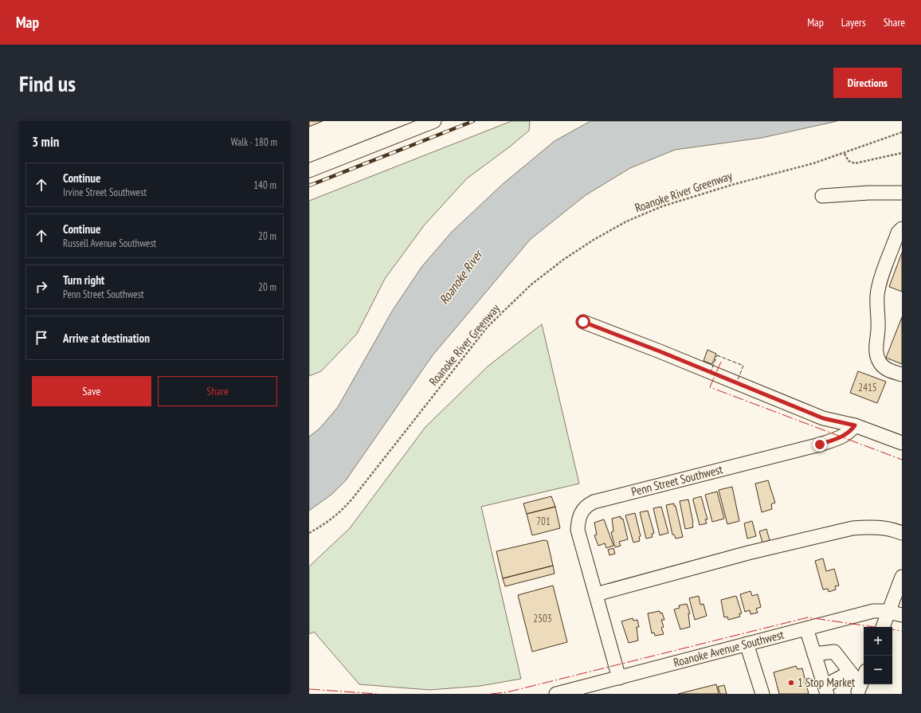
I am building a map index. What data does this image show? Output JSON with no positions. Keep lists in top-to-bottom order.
{
  "streets": {
    "street": ["Penn Street Southwest", "Roanoke Avenue Southwest"],
    "path": ["Roanoke River Greenway"]
  },
  "crossings": [
    ["Penn Street Southwest", "Roanoke Avenue Southwest"]
  ],
  "water": ["Roanoke River"],
  "places": ["1 Stop Market"],
  "house_numbers": ["2415", "701", "2503"],
  "page": {
    "header": "Map",
    "nav": ["Map", "Layers", "Share"],
    "buttons": [
      "Directions",
      ["Save", "Share"]
    ],
    "title": "Find us",
    "heading": ["3 min", "Walk · 180 m"],
    "list": [
      ["Continue", "Irvine Street Southwest", "140 m"],
      ["Continue", "Russell Avenue Southwest", "20 m"],
      ["Turn right", "Penn Street Southwest", "20 m"],
      "Arrive at destination"
    ],
    "map_buttons": ["+", "−"]
  }
}
